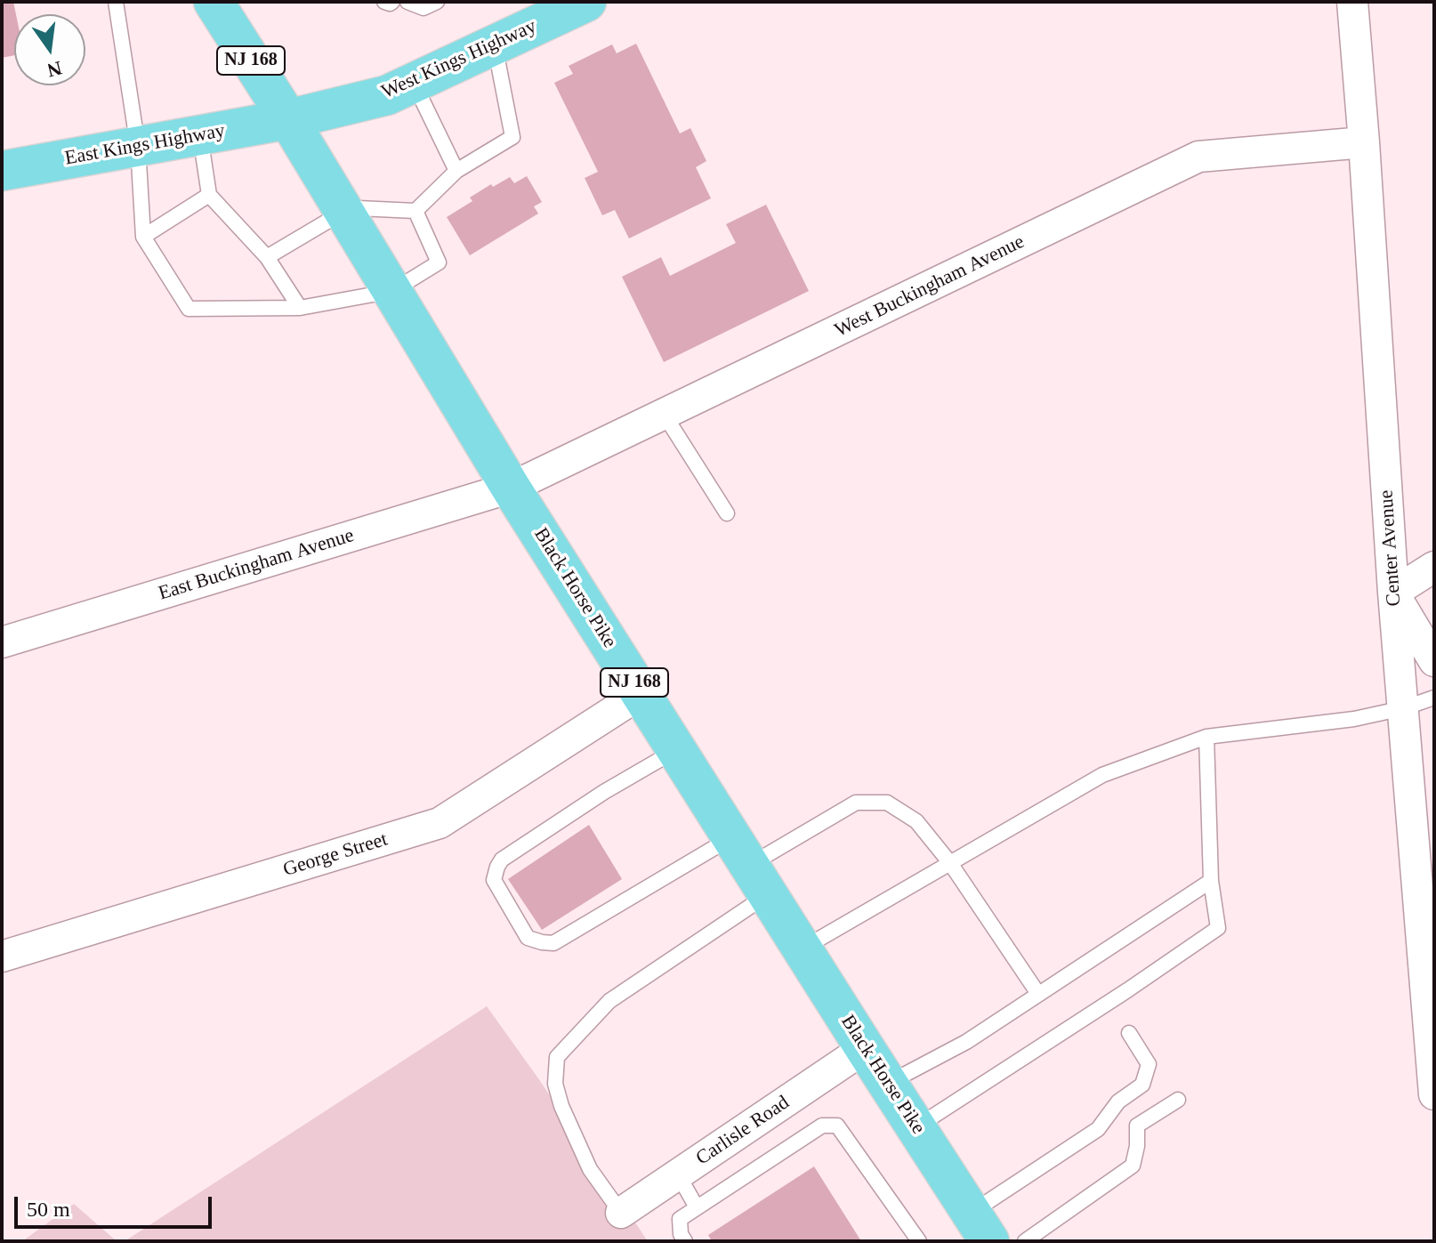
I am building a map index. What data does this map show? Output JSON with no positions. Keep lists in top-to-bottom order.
{
  "streets": {
    "main road": [
      "West Kings Highway",
      "NJ 168",
      "East Kings Highway",
      "Black Horse Pike"
    ],
    "street": [
      "West Buckingham Avenue",
      "Center Avenue",
      "East Buckingham Avenue",
      "George Street",
      "Carlisle Road"
    ]
  },
  "crossings": [
    ["West Kings Highway", "East Kings Highway"],
    ["West Kings Highway", "Black Horse Pike"],
    ["East Kings Highway", "Black Horse Pike"],
    ["West Buckingham Avenue", "Center Avenue"],
    ["West Buckingham Avenue", "East Buckingham Avenue"],
    ["West Buckingham Avenue", "Black Horse Pike"],
    ["East Buckingham Avenue", "Black Horse Pike"],
    ["Black Horse Pike", "George Street"],
    ["Black Horse Pike", "Carlisle Road"]
  ],
  "scale_bar": "50 m",
  "north": "bottom"
}
